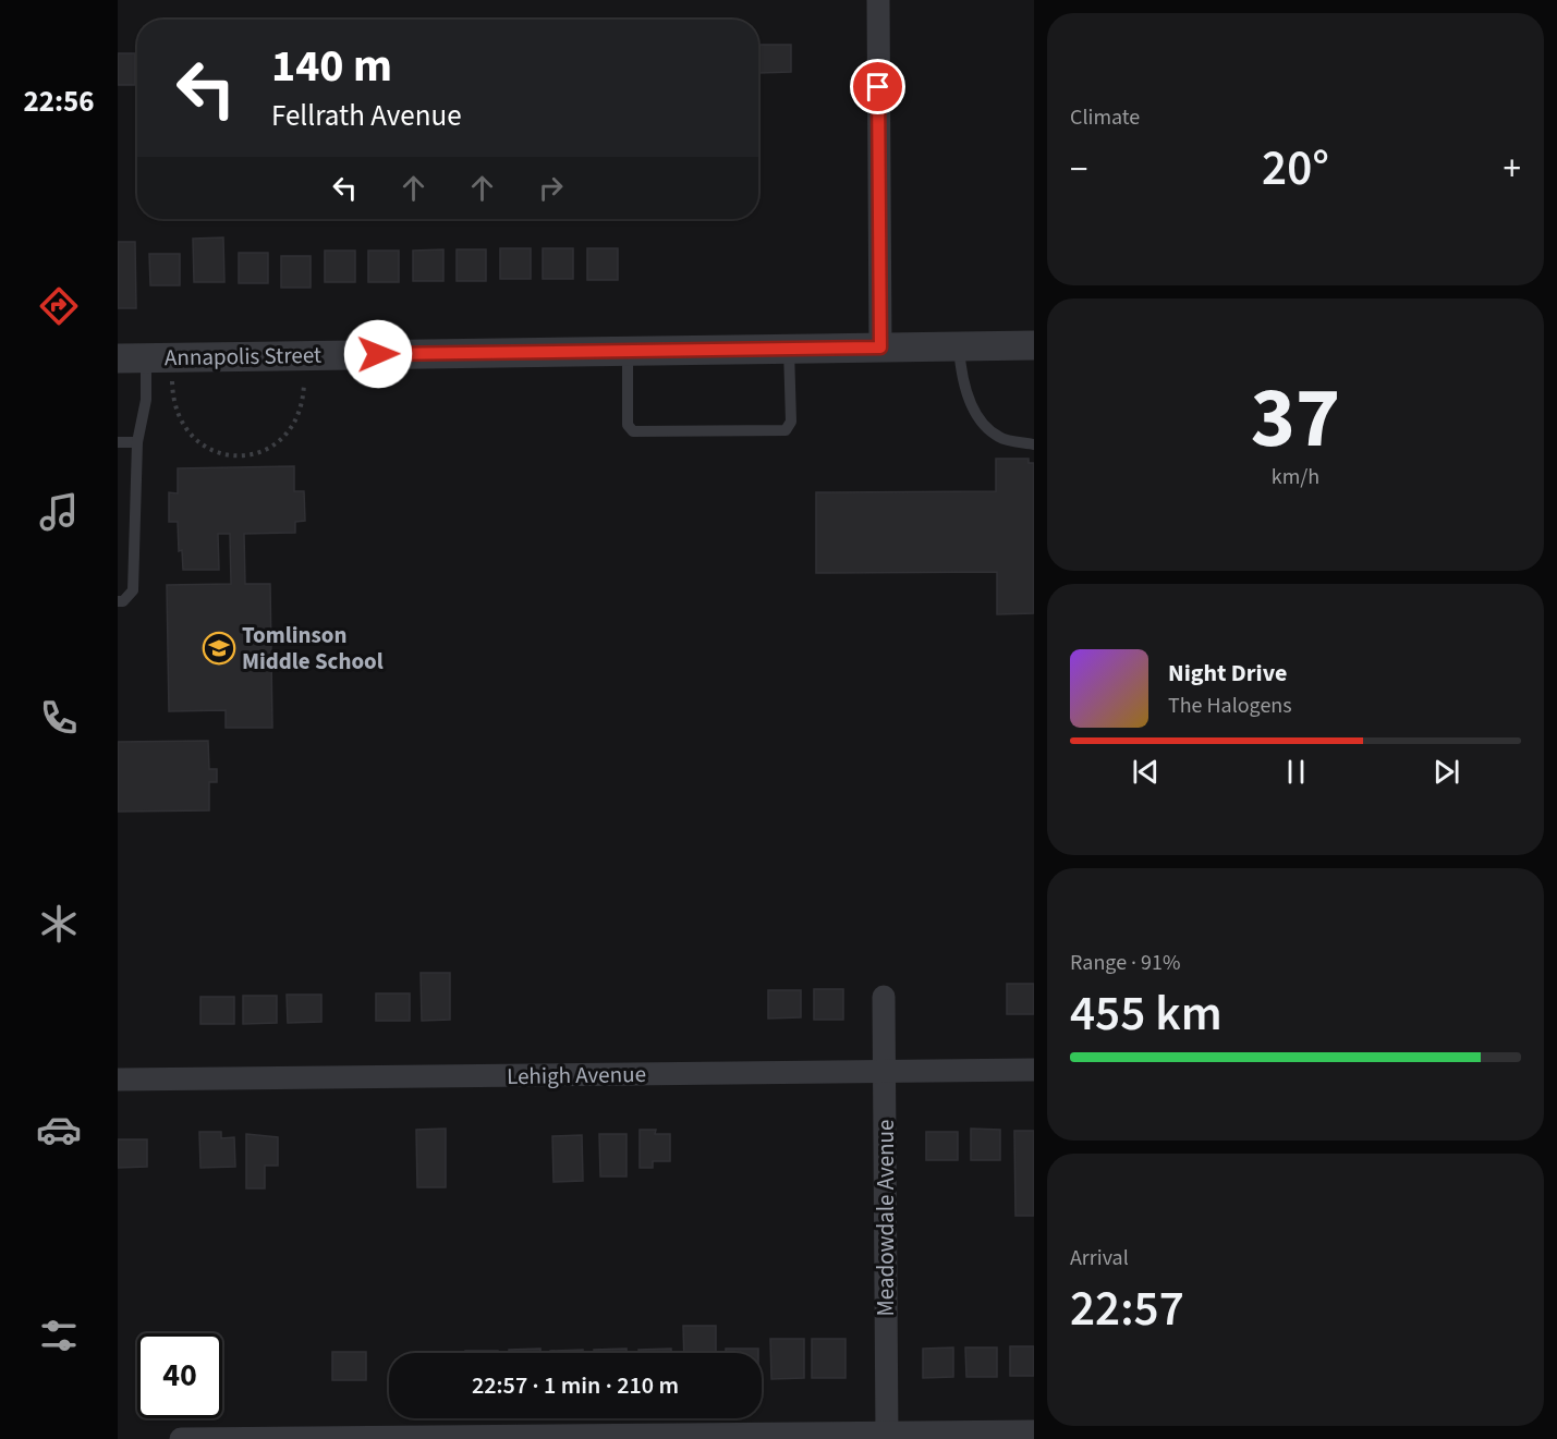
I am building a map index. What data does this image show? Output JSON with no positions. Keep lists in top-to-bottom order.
{
  "streets": {
    "street": ["Annapolis Street", "Lehigh Avenue", "Meadowdale Avenue"]
  },
  "crossings": [
    ["Lehigh Avenue", "Meadowdale Avenue"]
  ],
  "places": {
    "school or university": ["Tomlinson Middle School"]
  },
  "page": {
    "tabs": "22:56",
    "tile": [
      "Climate",
      ["37", "km/h"],
      ["Range · 91%", "455 km"],
      ["Arrival", "22:57"]
    ],
    "turn": ["140 m", "Fellrath Avenue"],
    "heat": ["−", "20°", "+"],
    "song": ["Night Drive", "The Halogens"],
    "limit": "40",
    "trip": "22:57 · 1 min · 210 m"
  }
}
